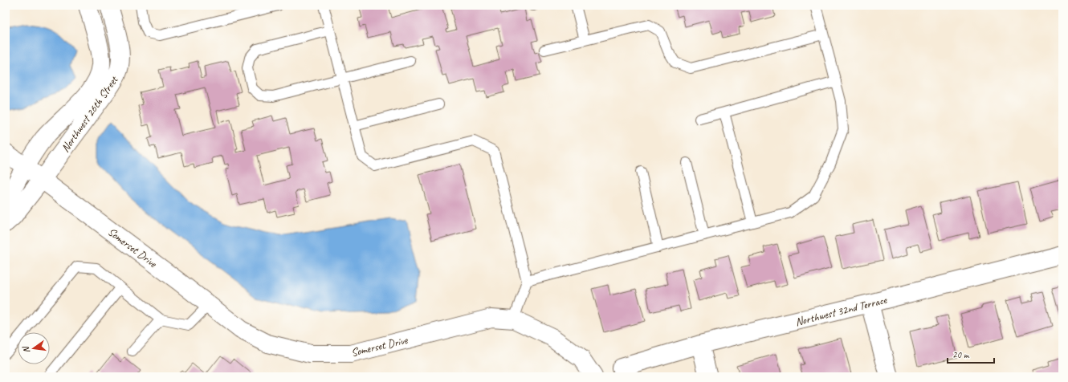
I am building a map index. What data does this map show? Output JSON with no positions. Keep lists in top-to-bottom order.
{
  "streets": {
    "street": ["Northwest 26th Street", "Somerset Drive", "Northwest 32nd Terrace"]
  },
  "crossings": [
    ["Northwest 26th Street", "Somerset Drive"]
  ],
  "scale_bar": "20 m",
  "north": "left"
}
